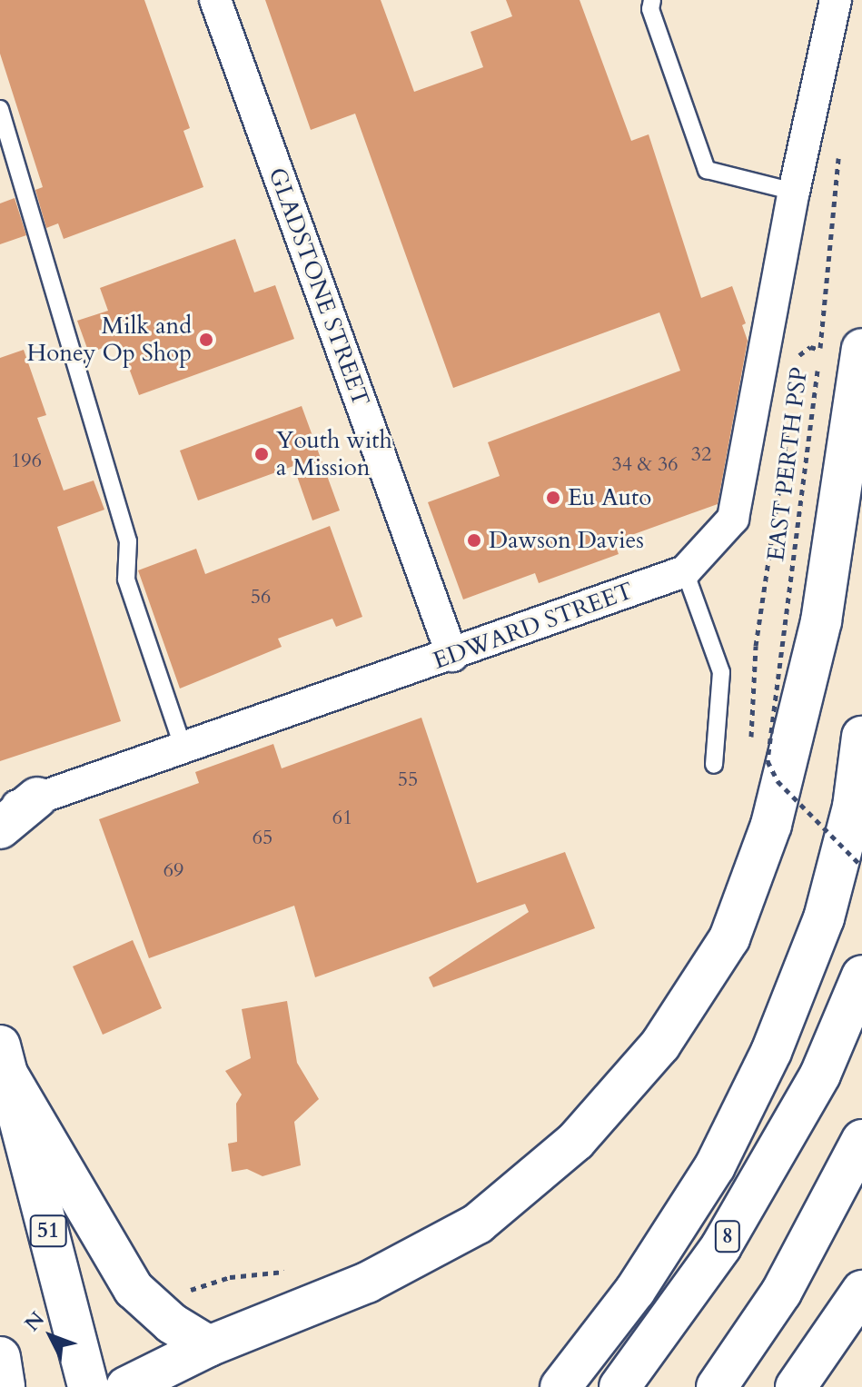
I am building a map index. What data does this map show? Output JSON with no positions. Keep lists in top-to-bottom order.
{
  "streets": {
    "main road": ["51", "8"],
    "street": ["GLADSTONE STREET", "EDWARD STREET"],
    "path": ["EAST PERTH PSP"]
  },
  "crossings": [
    ["GLADSTONE STREET", "EDWARD STREET"]
  ],
  "places": [
    "Milk and Honey Op Shop",
    "Youth with a Mission",
    "Eu Auto",
    "Dawson Davies"
  ],
  "house_numbers": [
    "32",
    "196",
    "34 & 36",
    "56",
    "55",
    "61",
    "65",
    "69"
  ],
  "north": "top left"
}
